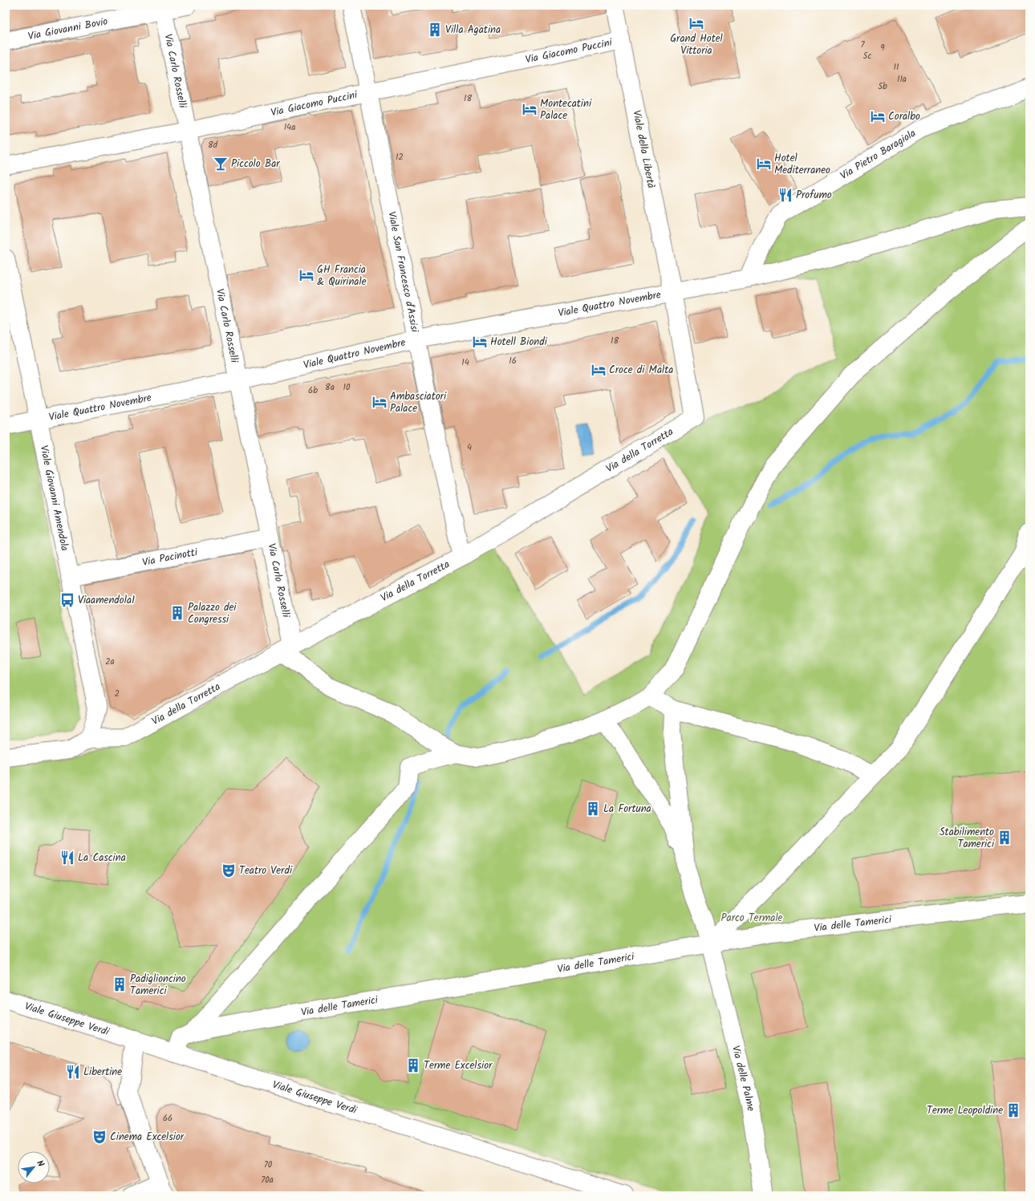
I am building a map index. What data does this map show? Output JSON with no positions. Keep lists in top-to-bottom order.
{
  "streets": {
    "street": [
      "Via Giovanni Bovio",
      "Via Giacomo Puccini",
      "Via Carlo Rosselli",
      "Viale della Libertà",
      "Via Pietro Baragiola",
      "Viale San Francesco d'Assisi",
      "Viale Quattro Novembre",
      "Via della Torretta",
      "Viale Giovanni Amendola",
      "Via Pacinotti",
      "Via delle Tamerici",
      "Viale Giuseppe Verdi",
      "Via delle Palme"
    ]
  },
  "crossings": [
    ["Via Giovanni Bovio", "Via Carlo Rosselli"],
    ["Via Giacomo Puccini", "Via Carlo Rosselli"],
    ["Via Giacomo Puccini", "Viale della Libertà"],
    ["Via Giacomo Puccini", "Viale San Francesco d'Assisi"],
    ["Via Carlo Rosselli", "Viale Quattro Novembre"],
    ["Via Carlo Rosselli", "Via della Torretta"],
    ["Via Carlo Rosselli", "Via Pacinotti"],
    ["Viale della Libertà", "Viale Quattro Novembre"],
    ["Viale della Libertà", "Via della Torretta"],
    ["Viale San Francesco d'Assisi", "Viale Quattro Novembre"],
    ["Viale San Francesco d'Assisi", "Via della Torretta"],
    ["Viale Quattro Novembre", "Via della Torretta"],
    ["Viale Quattro Novembre", "Viale Giovanni Amendola"],
    ["Via della Torretta", "Viale Giovanni Amendola"],
    ["Viale Giovanni Amendola", "Via Pacinotti"],
    ["Via delle Tamerici", "Viale Giuseppe Verdi"],
    ["Via delle Tamerici", "Via delle Palme"]
  ],
  "parks": ["Parco Termale"],
  "places": {
    "hotel": [
      "Grand Hotel Vittoria",
      "Montecatini Palace",
      "Coralbo",
      "Hotel Mediterraneo",
      "GH Francia & Quirinale",
      "Hotell Biondi",
      "Croce di Malta",
      "Ambasciatori Palace"
    ],
    "building": [
      "Villa Agatina",
      "Palazzo dei Congressi",
      "La Fortuna",
      "Stabilimento Tamerici",
      "Padiglioncino Tamerici",
      "Terme Excelsior",
      "Terme Leopoldine"
    ],
    "bar": ["Piccolo Bar"],
    "restaurant": ["Profumo", "La Cascina", "Libertine"],
    "bus stop": ["Viaamendola1"],
    "theatre": ["Teatro Verdi", "Cinema Excelsior"]
  },
  "house_numbers": [
    "7",
    "9",
    "5c",
    "11",
    "11a",
    "5b",
    "18",
    "14a",
    "8d",
    "12",
    "18",
    "16",
    "14",
    "8a",
    "10",
    "6b",
    "4",
    "2a",
    "2",
    "66",
    "70",
    "70a"
  ],
  "north": "top right"
}
